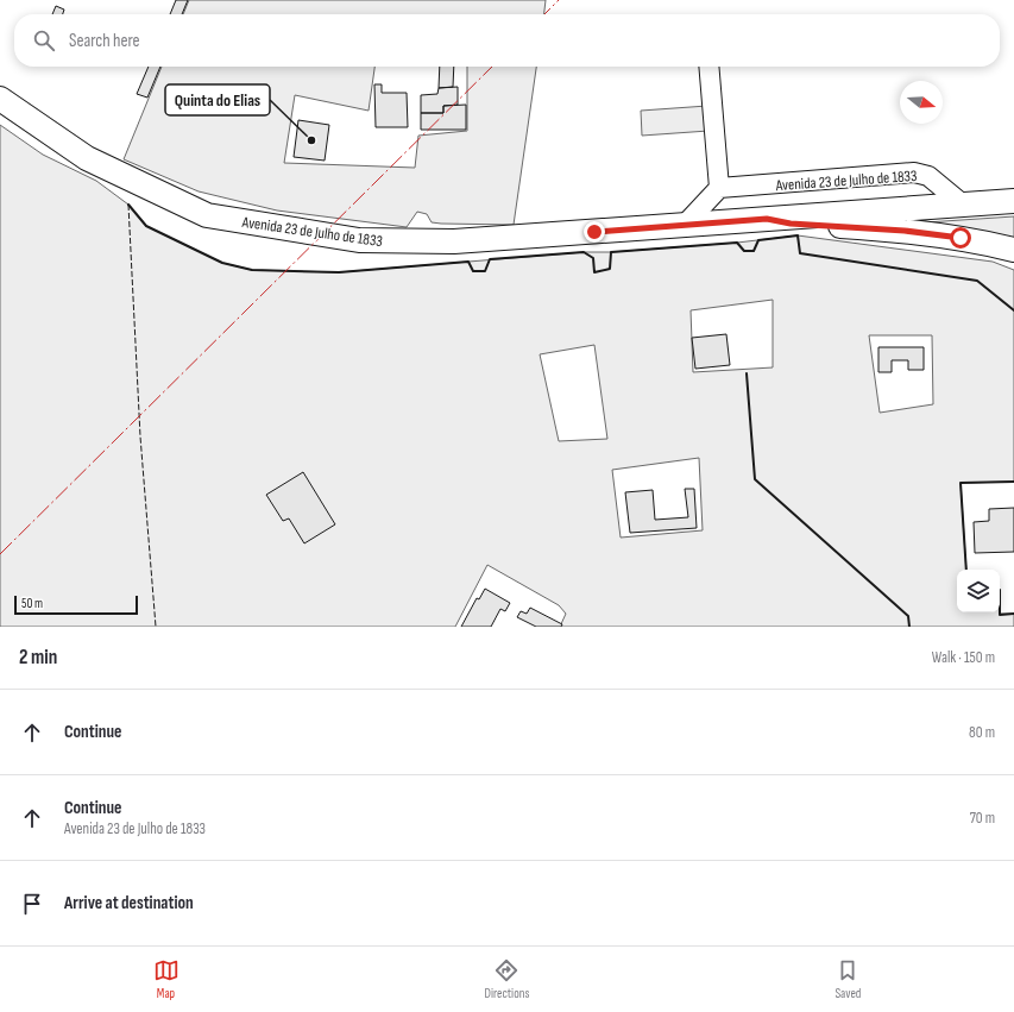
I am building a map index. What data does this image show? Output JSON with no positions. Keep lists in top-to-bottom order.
{
  "streets": {
    "main road": ["Avenida 23 de Julho de 1833"]
  },
  "places": ["Quinta do Elias"],
  "scale_bar": "50 m",
  "north": "right",
  "page": {
    "search": "Search here",
    "scale": "50 m",
    "heading": ["2 min", "Walk · 150 m"],
    "list": [
      ["Continue", "80 m"],
      ["Continue", "Avenida 23 de Julho de 1833", "70 m"],
      "Arrive at destination"
    ],
    "nav": ["Map", "Directions", "Saved"]
  }
}
